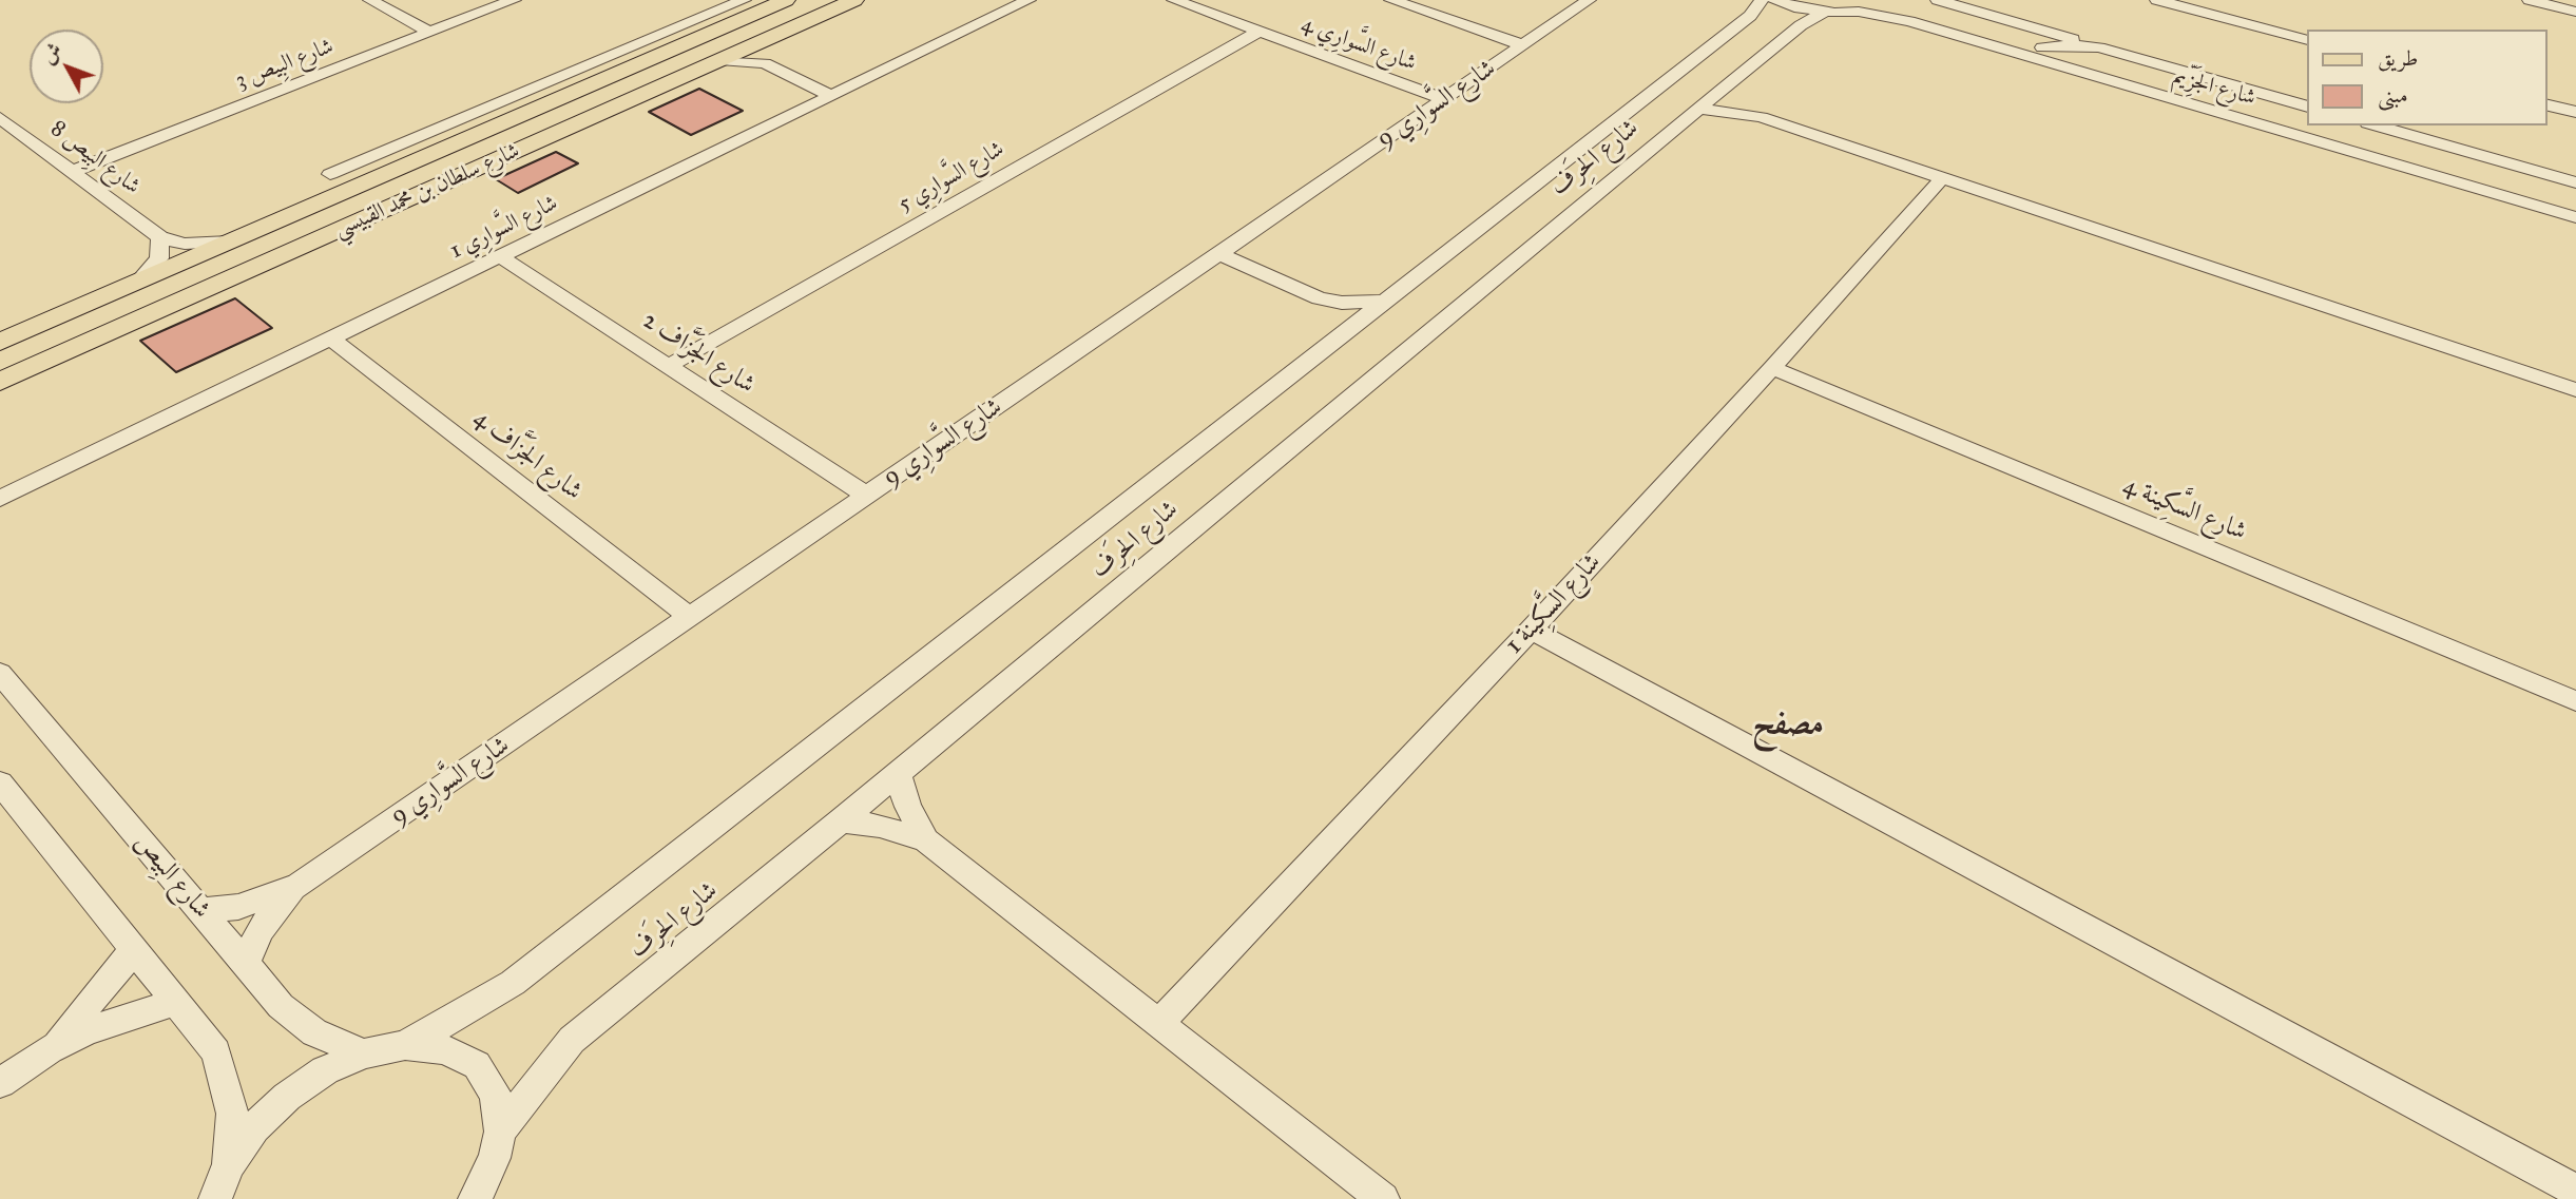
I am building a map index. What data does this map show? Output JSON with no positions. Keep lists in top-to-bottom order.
{
  "streets": {
    "main road": ["شارع سلطان بن محمد القبيسي"],
    "street": [
      "شارع السَّوارِي 4",
      "شارع البِيص 3",
      "شارع الجَزِّيم",
      "شارع السَّوارِي 9",
      "شارع البِيص 8",
      "شارع الحِرَف",
      "شارع السَّوارِي 5",
      "شارع السَّوارِي 1",
      "شارع الجَزَّاف 2",
      "شارع الجَزَّاف 4",
      "شارع السَّكِينة 4",
      "شارع السَّكِينة 1",
      "شارع البِيص"
    ]
  },
  "crossings": [
    ["شارع السَّوارِي 4", "شارع السَّوارِي 9"],
    ["شارع السَّوارِي 4", "شارع السَّوارِي 5"],
    ["شارع البِيص 3", "شارع البِيص 8"],
    ["شارع الجَزِّيم", "شارع الحِرَف"],
    ["شارع السَّوارِي 9", "شارع الجَزَّاف 2"],
    ["شارع السَّوارِي 9", "شارع الجَزَّاف 4"],
    ["شارع السَّوارِي 9", "شارع البِيص"],
    ["شارع البِيص 8", "شارع سلطان بن محمد القبيسي"],
    ["شارع السَّوارِي 5", "شارع الجَزَّاف 2"],
    ["شارع السَّوارِي 1", "شارع الجَزَّاف 2"],
    ["شارع السَّوارِي 1", "شارع الجَزَّاف 4"],
    ["شارع السَّكِينة 4", "شارع السَّكِينة 1"]
  ],
  "districts": ["مصفح"],
  "legend": ["طريق", "مبنى"],
  "north": "top left"
}
